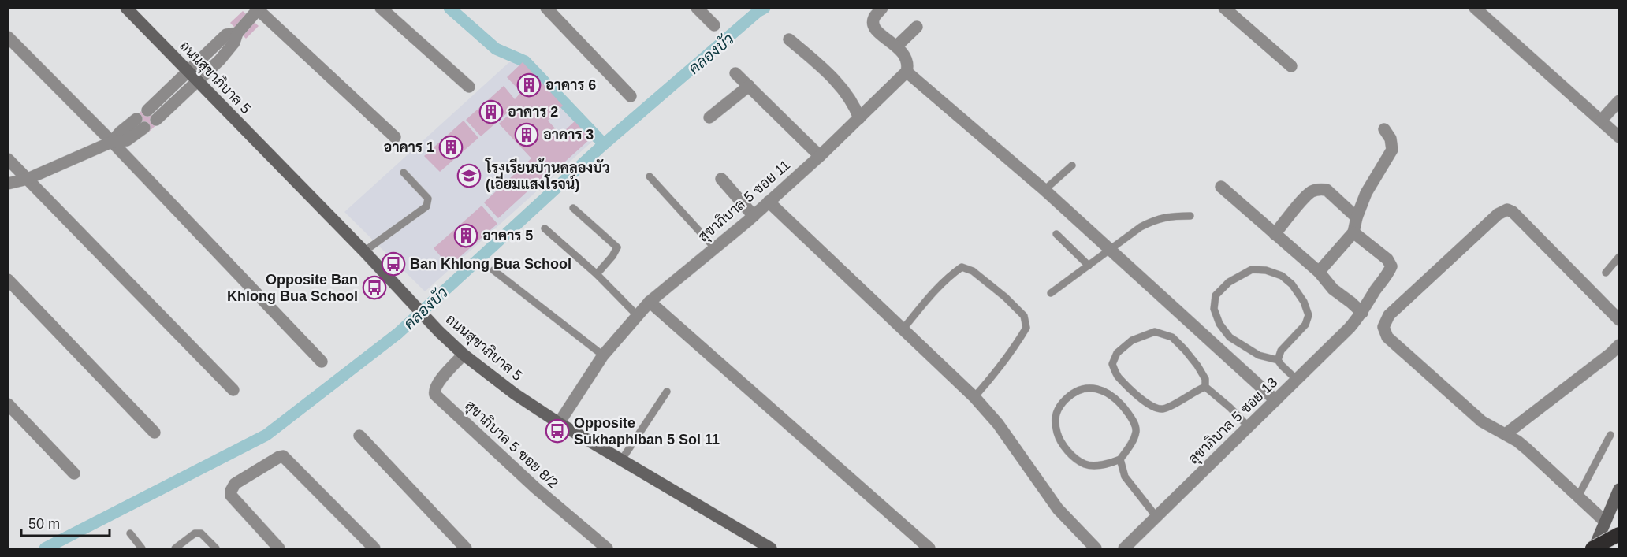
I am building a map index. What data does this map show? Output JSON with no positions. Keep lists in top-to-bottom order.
{
  "streets": {
    "street": [
      "ถนนสุขาภิบาล 5",
      "สุขาภิบาล 5 ซอย 11",
      "สุขาภิบาล 5 ซอย 13",
      "สุขาภิบาล 5 ซอย 8/2"
    ]
  },
  "crossings": [
    ["ถนนสุขาภิบาล 5", "สุขาภิบาล 5 ซอย 11"],
    ["ถนนสุขาภิบาล 5", "สุขาภิบาล 5 ซอย 8/2"]
  ],
  "water": ["คลองบัว"],
  "places": {
    "building": [
      "อาคาร 6",
      "อาคาร 2",
      "อาคาร 3",
      "อาคาร 1",
      "อาคาร 5"
    ],
    "school or university": ["โรงเรียนบ้านคลองบัว (เอี่ยมแสงโรจน์)"],
    "bus stop": ["Ban Khlong Bua School", "Opposite Ban Khlong Bua School", "Opposite Sukhaphiban 5 Soi 11"]
  },
  "scale_bar": "50 m"
}
